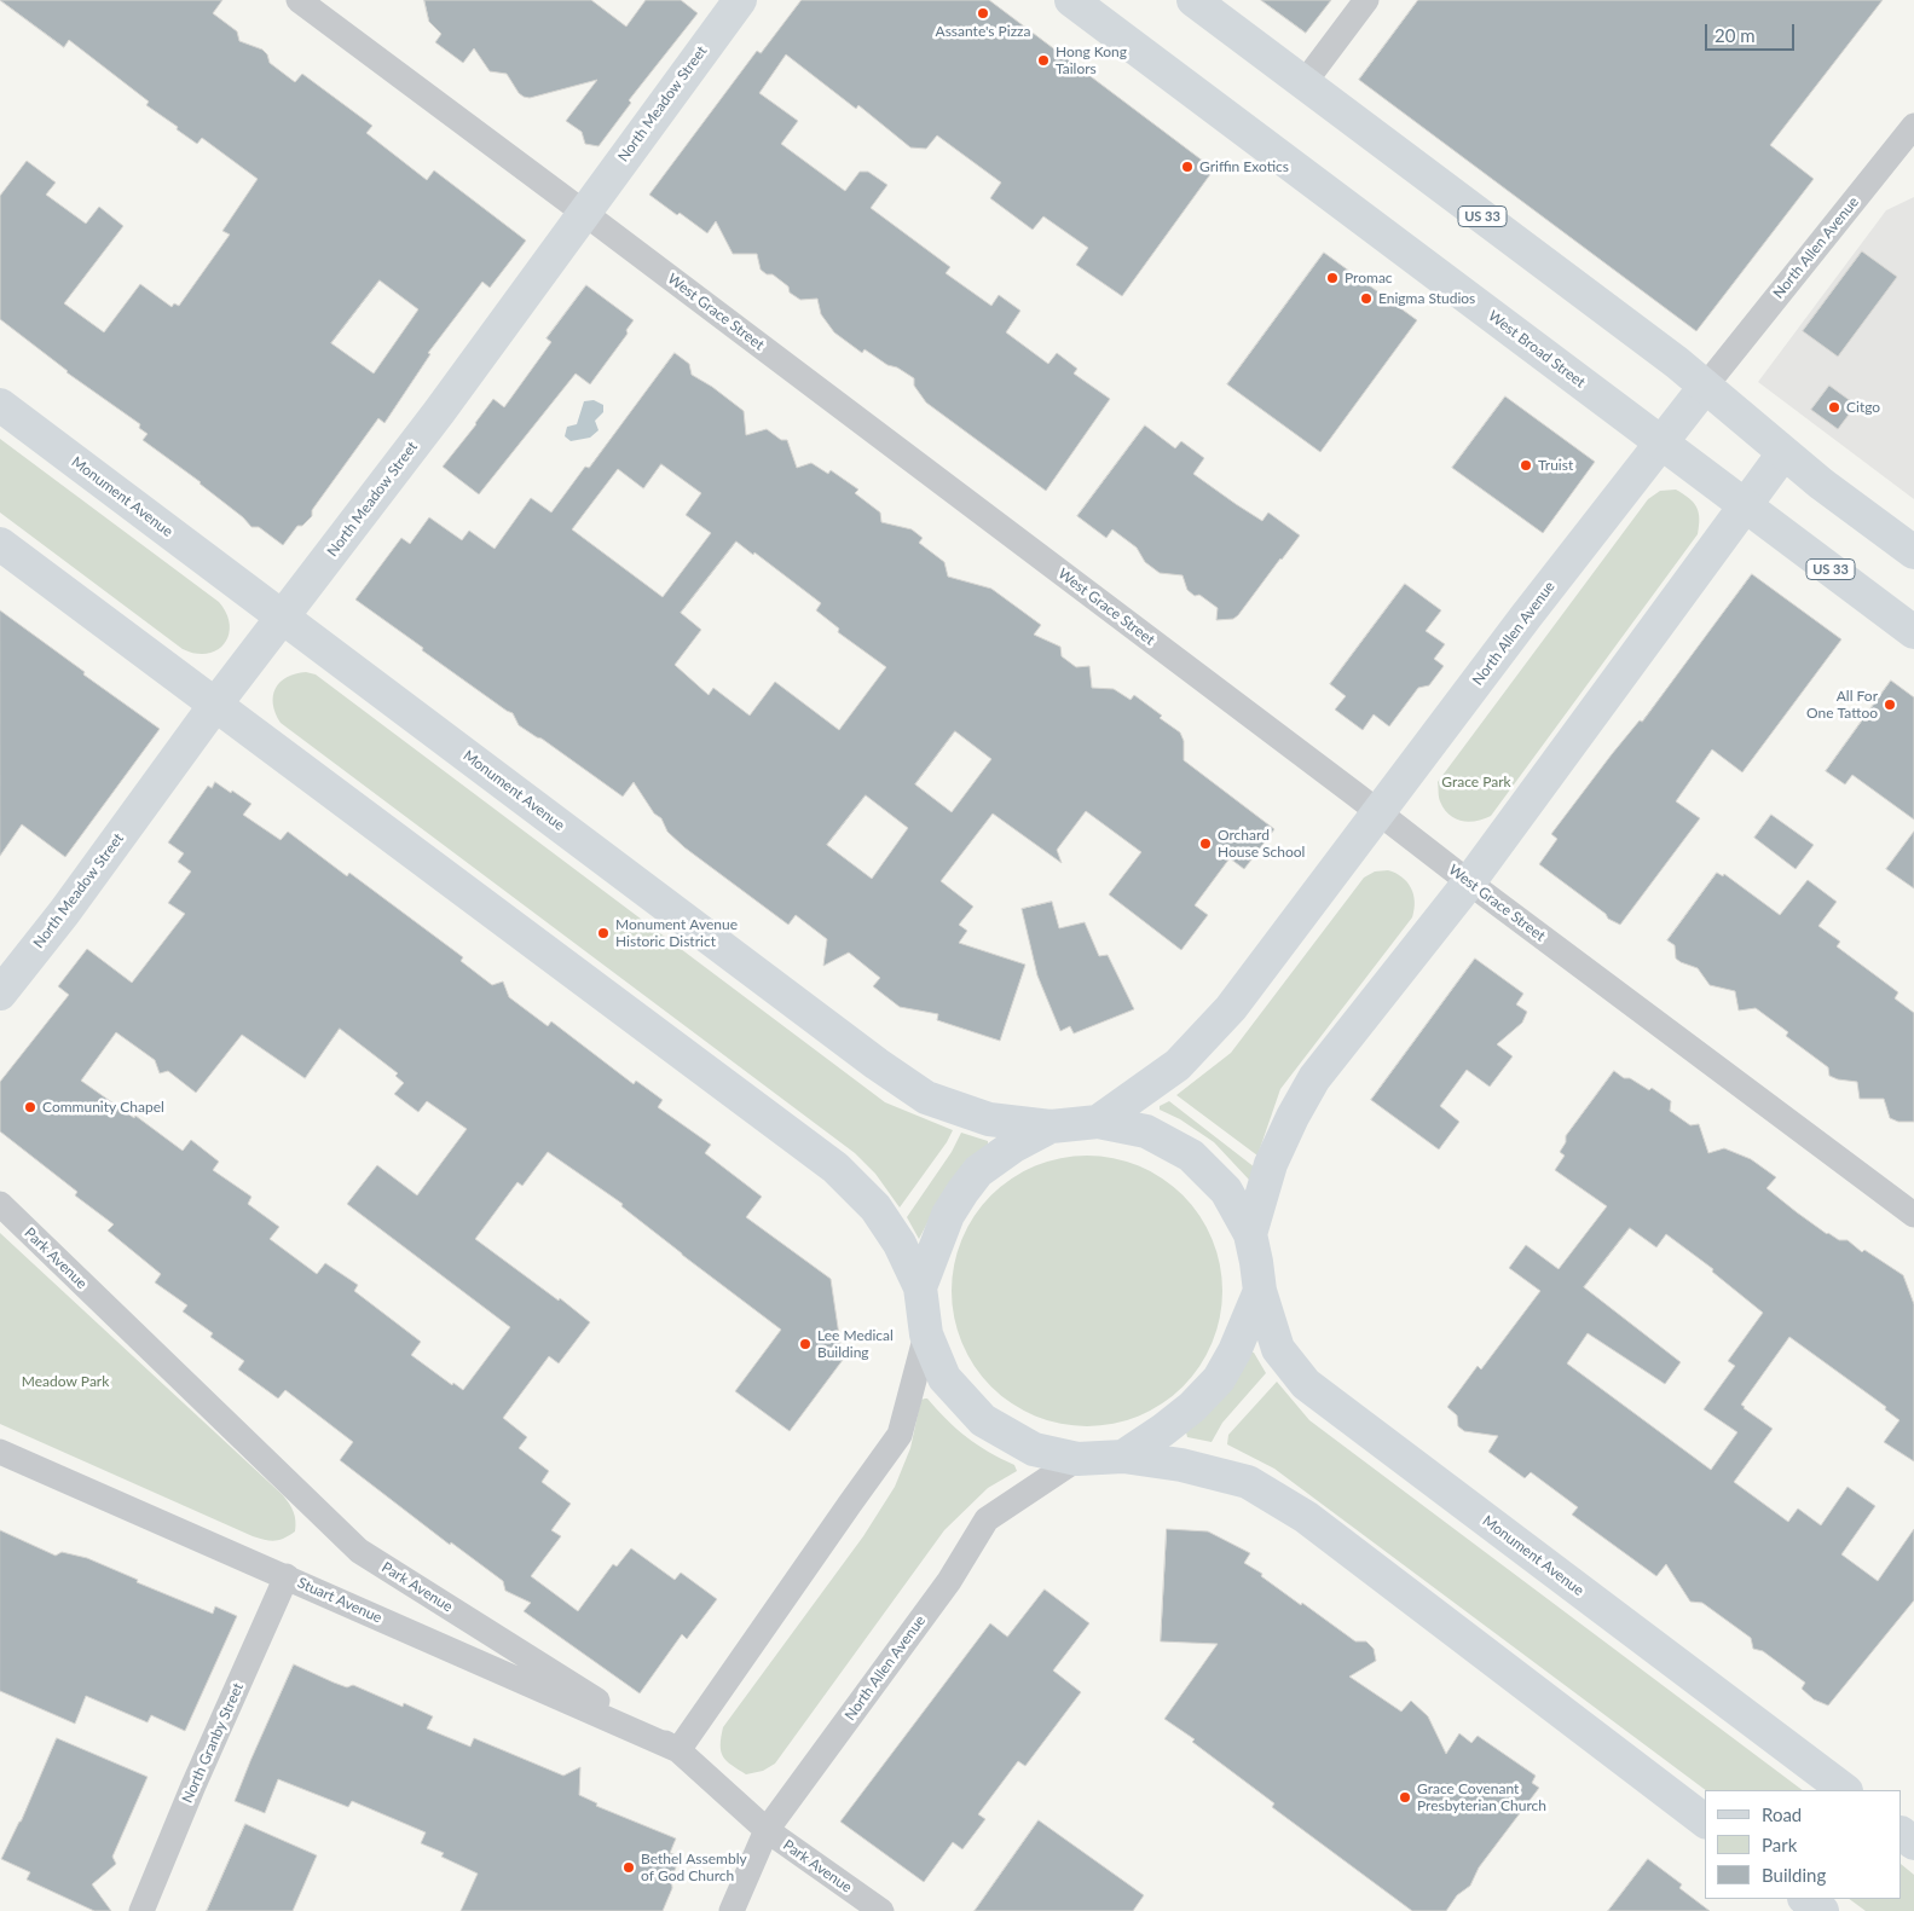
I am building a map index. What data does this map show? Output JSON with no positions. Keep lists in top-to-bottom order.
{
  "streets": {
    "street": [
      "North Meadow Street",
      "US 33",
      "North Allen Avenue",
      "West Grace Street",
      "West Broad Street",
      "Monument Avenue",
      "Park Avenue",
      "Stuart Avenue",
      "North Granby Street"
    ]
  },
  "crossings": [
    ["North Meadow Street", "West Grace Street"],
    ["North Meadow Street", "Monument Avenue"],
    ["US 33", "North Allen Avenue"],
    ["North Allen Avenue", "West Grace Street"],
    ["North Allen Avenue", "West Broad Street"],
    ["North Allen Avenue", "Monument Avenue"],
    ["North Allen Avenue", "Park Avenue"],
    ["Park Avenue", "Stuart Avenue"],
    ["Stuart Avenue", "North Granby Street"]
  ],
  "parks": ["Grace Park", "Meadow Park"],
  "places": [
    "Assante's Pizza",
    "Hong Kong Tailors",
    "Griffin Exotics",
    "Promac",
    "Enigma Studios",
    "Citgo",
    "Truist",
    "All For One Tattoo",
    "Orchard House School",
    "Monument Avenue Historic District",
    "Community Chapel",
    "Lee Medical Building",
    "Grace Covenant Presbyterian Church",
    "Bethel Assembly of God Church"
  ],
  "legend": ["Road", "Park", "Building"],
  "scale_bar": "20 m"
}
